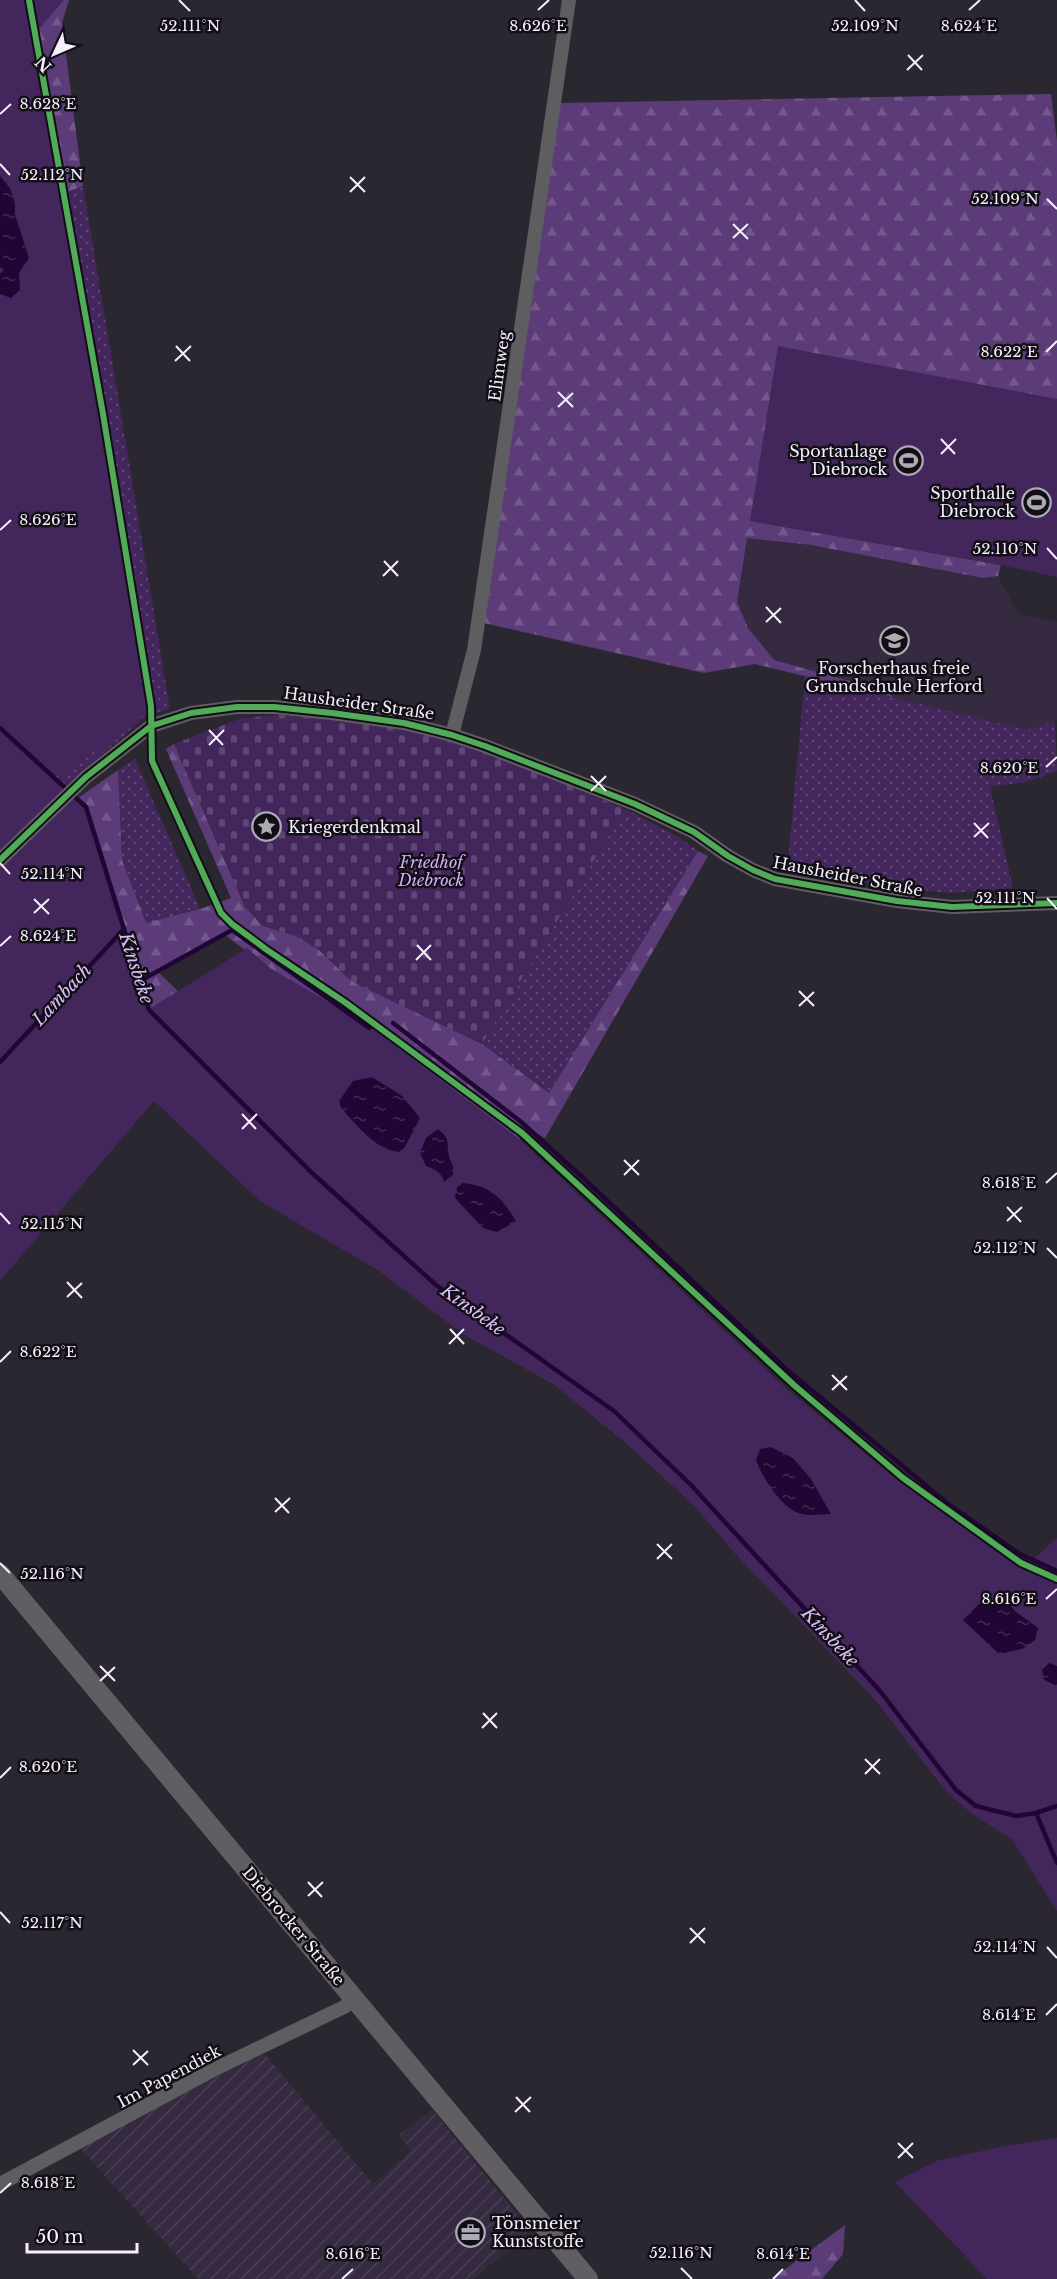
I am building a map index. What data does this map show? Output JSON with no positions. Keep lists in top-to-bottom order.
{
  "streets": {
    "main road": ["Diebrocker Straße"],
    "street": ["Elimweg", "Hausheider Straße", "Im Papendiek"]
  },
  "crossings": [
    ["Elimweg", "Hausheider Straße"],
    ["Diebrocker Straße", "Im Papendiek"]
  ],
  "water": ["Kinsbeke", "Lambach"],
  "parks": ["Friedhof Diebrock"],
  "places": {
    "sports": ["Sportanlage Diebrock", "Sporthalle Diebrock"],
    "school or university": ["Forscherhaus freie Grundschule Herford"],
    "place": ["Kriegerdenkmal"],
    "office": ["Tönsmeier Kunststoffe"]
  },
  "scale_bar": "50 m",
  "north": "bottom left",
  "coordinates": [
    "8.626°E",
    "8.624°E",
    "52.111°N",
    "52.109°N",
    "8.628°E",
    "52.112°N",
    "8.622°E",
    "52.110°N",
    "8.620°E",
    "52.114°N",
    "8.618°E",
    "52.115°N",
    "52.116°N",
    "8.616°E",
    "52.117°N",
    "8.614°E"
  ]
}
